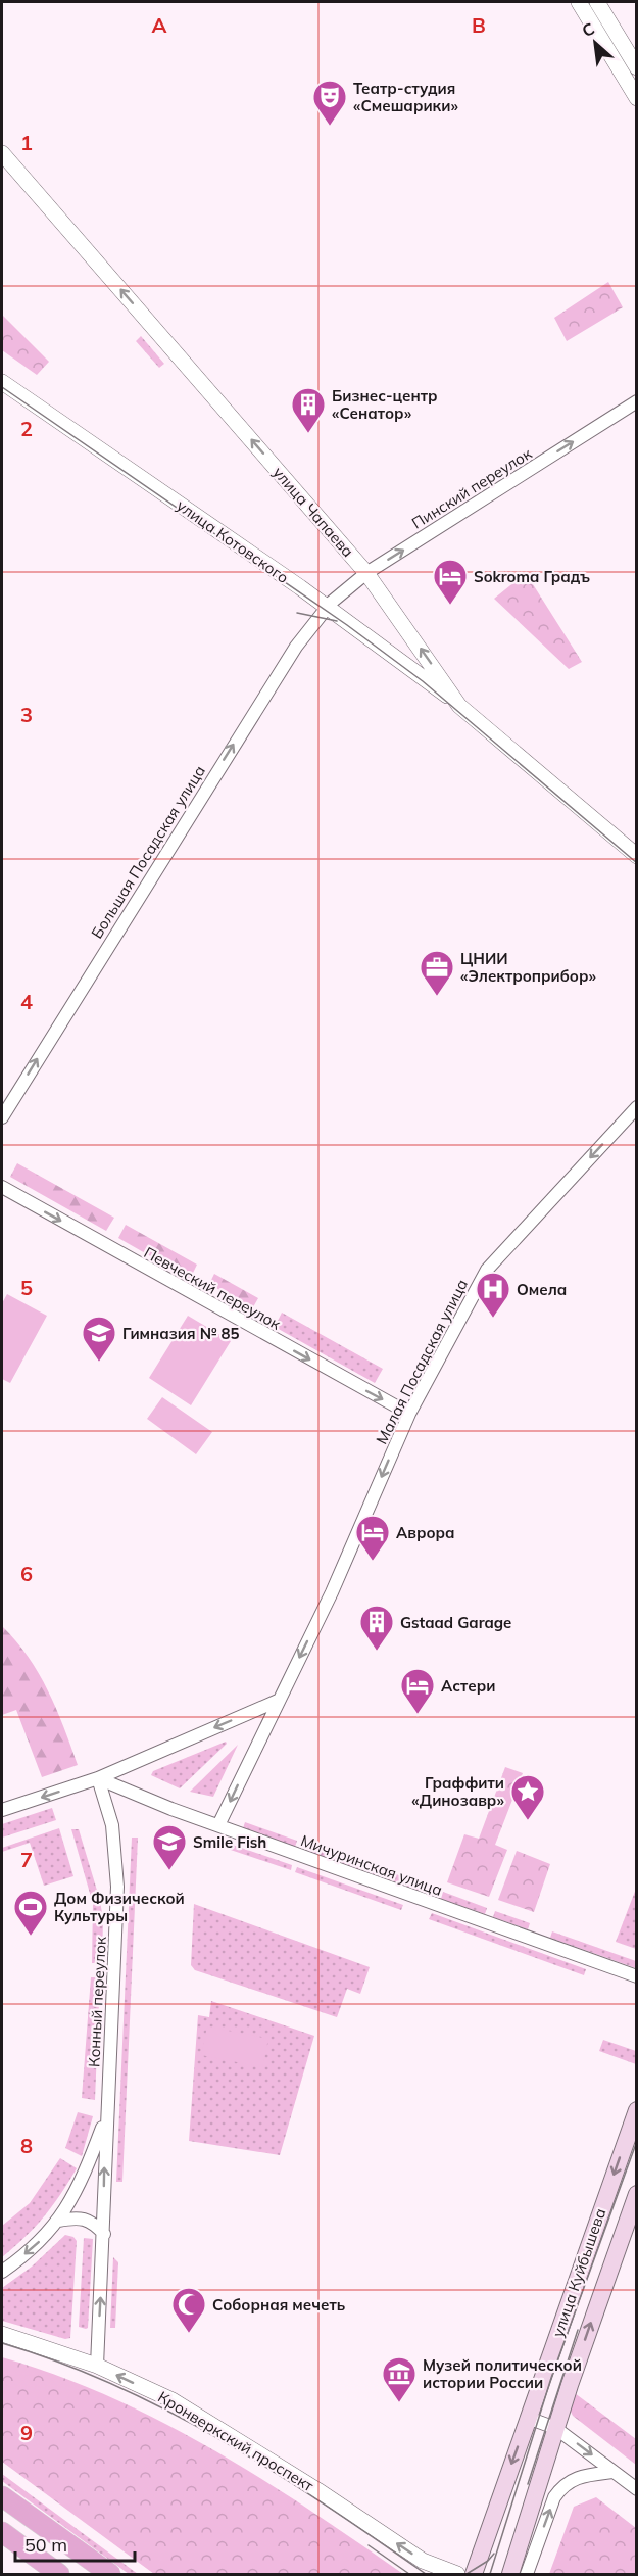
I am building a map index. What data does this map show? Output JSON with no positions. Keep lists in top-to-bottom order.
{
  "streets": {
    "main road": ["улица Куйбышева"],
    "street": [
      "Пинский переулок",
      "улица Чапаева",
      "улица Котовского",
      "Большая Посадская улица",
      "Певческий переулок",
      "Малая Посадская улица",
      "Мичуринская улица",
      "Конный переулок",
      "Кронверкский проспект"
    ]
  },
  "crossings": [
    ["Пинский переулок", "улица Чапаева"],
    ["Пинский переулок", "улица Котовского"],
    ["Пинский переулок", "Большая Посадская улица"],
    ["улица Чапаева", "улица Котовского"],
    ["улица Котовского", "Большая Посадская улица"],
    ["Певческий переулок", "Малая Посадская улица"],
    ["Малая Посадская улица", "Мичуринская улица"],
    ["Мичуринская улица", "Конный переулок"],
    ["Конный переулок", "Кронверкский проспект"]
  ],
  "one_way": [
    "Пинский переулок",
    "улица Чапаева",
    "Большая Посадская улица",
    "Певческий переулок",
    "Малая Посадская улица",
    "Кронверкский проспект"
  ],
  "places": {
    "theatre": ["Театр-студия «Смешарики»"],
    "building": ["Бизнес-центр «Сенатор»", "Gstaad Garage"],
    "hotel": ["Sokroma Градъ", "Аврора", "Астери"],
    "office": ["ЦНИИ «Электроприбор»"],
    "hospital": ["Омела"],
    "school or university": ["Гимназия № 85", "Smile Fish"],
    "place": ["Граффити «Динозавр»"],
    "sports": ["Дом Физической Культуры"],
    "mosque": ["Соборная мечеть"],
    "museum": ["Музей политической истории России"]
  },
  "scale_bar": "50 m",
  "north": "top left",
  "grid": {
    "columns": ["A", "B"],
    "rows": [
      "1",
      "2",
      "3",
      "4",
      "5",
      "6",
      "7",
      "8",
      "9"
    ]
  }
}
